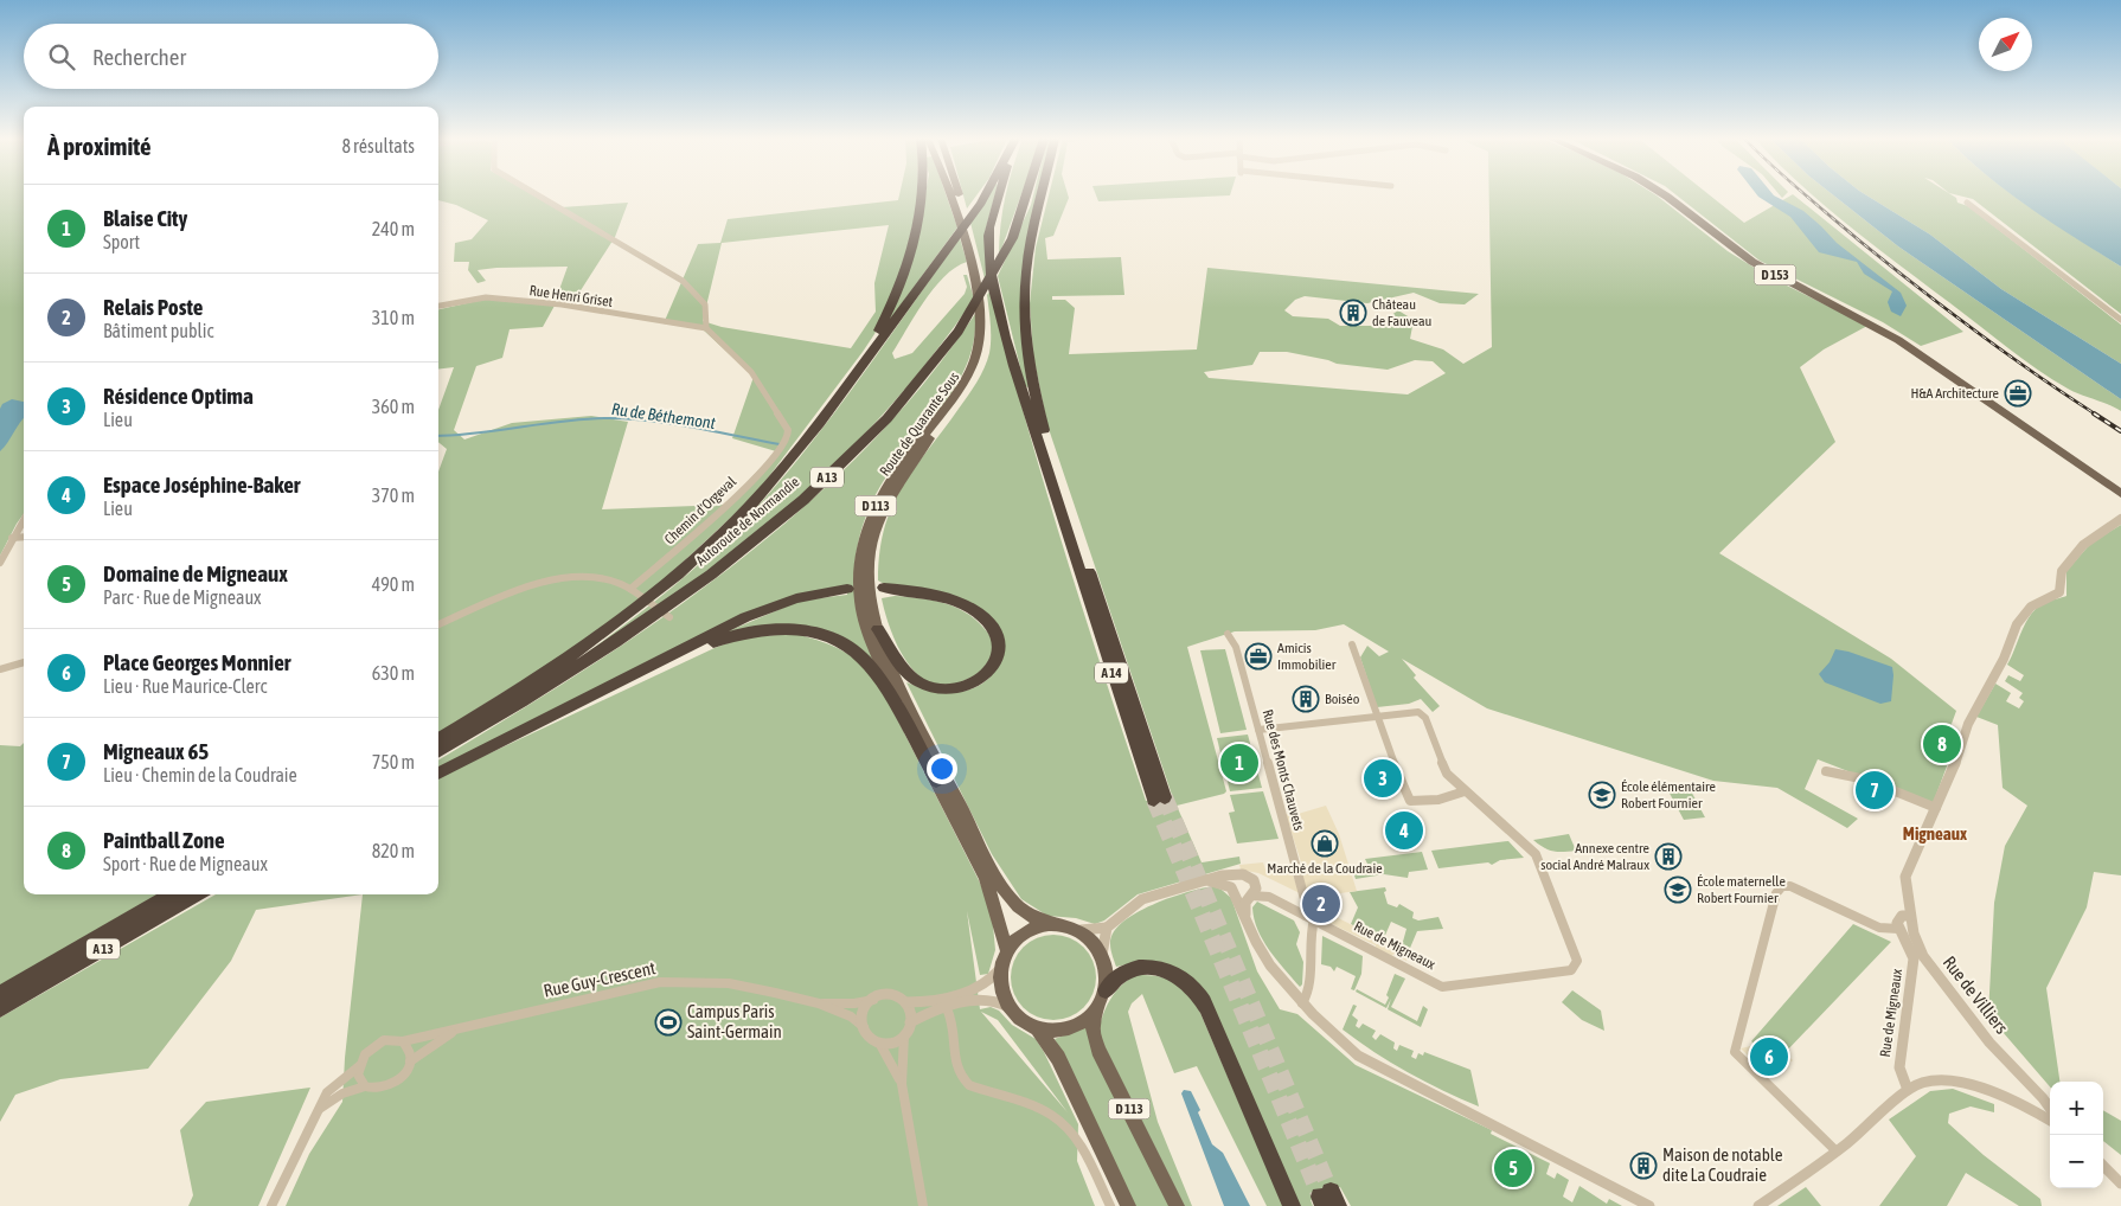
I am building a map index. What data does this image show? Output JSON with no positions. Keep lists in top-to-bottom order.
{
  "streets": {
    "highway": ["A 13", "Autoroute de Normandie", "A 14"],
    "main road": ["D 153", "Route de Quarante Sous", "D 113"],
    "street": [
      "Rue Henri Griset",
      "Chemin d'Orgeval",
      "Rue des Monts Chauvets",
      "Rue de Migneaux",
      "Rue Guy-Crescent",
      "Rue de Villiers"
    ]
  },
  "crossings": [
    ["Rue Henri Griset", "Chemin d'Orgeval"],
    ["Route de Quarante Sous", "D 113"],
    ["Rue des Monts Chauvets", "Rue de Migneaux"]
  ],
  "districts": ["Migneaux"],
  "water": ["Ru de Béthemont"],
  "places": {
    "building": [
      "Château de Fauveau",
      "Boiséo",
      "Annexe centre social André Malraux",
      "Maison de notable dite La Coudraie"
    ],
    "office": ["H&A Architecture", "Amicis Immobilier"],
    "school or university": ["École élémentaire Robert Fournier", "École maternelle Robert Fournier"],
    "shop": ["Marché de la Coudraie"],
    "sports": ["Campus Paris Saint-Germain"]
  },
  "north": "top right",
  "page": {
    "search": "Rechercher",
    "heading": ["À proximité", "8 résultats"],
    "list": [
      {
        "mark": "1",
        "name": "Blaise City",
        "note": "Sport",
        "value": "240 m"
      },
      {
        "mark": "2",
        "name": "Relais Poste",
        "note": "Bâtiment public",
        "value": "310 m"
      },
      {
        "mark": "3",
        "name": "Résidence Optima",
        "note": "Lieu",
        "value": "360 m"
      },
      {
        "mark": "4",
        "name": "Espace Joséphine-Baker",
        "note": "Lieu",
        "value": "370 m"
      },
      {
        "mark": "5",
        "name": "Domaine de Migneaux",
        "note": "Parc · Rue de Migneaux",
        "value": "490 m"
      },
      {
        "mark": "6",
        "name": "Place Georges Monnier",
        "note": "Lieu · Rue Maurice-Clerc",
        "value": "630 m"
      },
      {
        "mark": "7",
        "name": "Migneaux 65",
        "note": "Lieu · Chemin de la Coudraie",
        "value": "750 m"
      },
      {
        "mark": "8",
        "name": "Paintball Zone",
        "note": "Sport · Rue de Migneaux",
        "value": "820 m"
      }
    ],
    "pins": [
      "8",
      "1",
      "3",
      "7",
      "4",
      "2",
      "6",
      "5"
    ],
    "map_buttons": ["+", "−"]
  }
}
